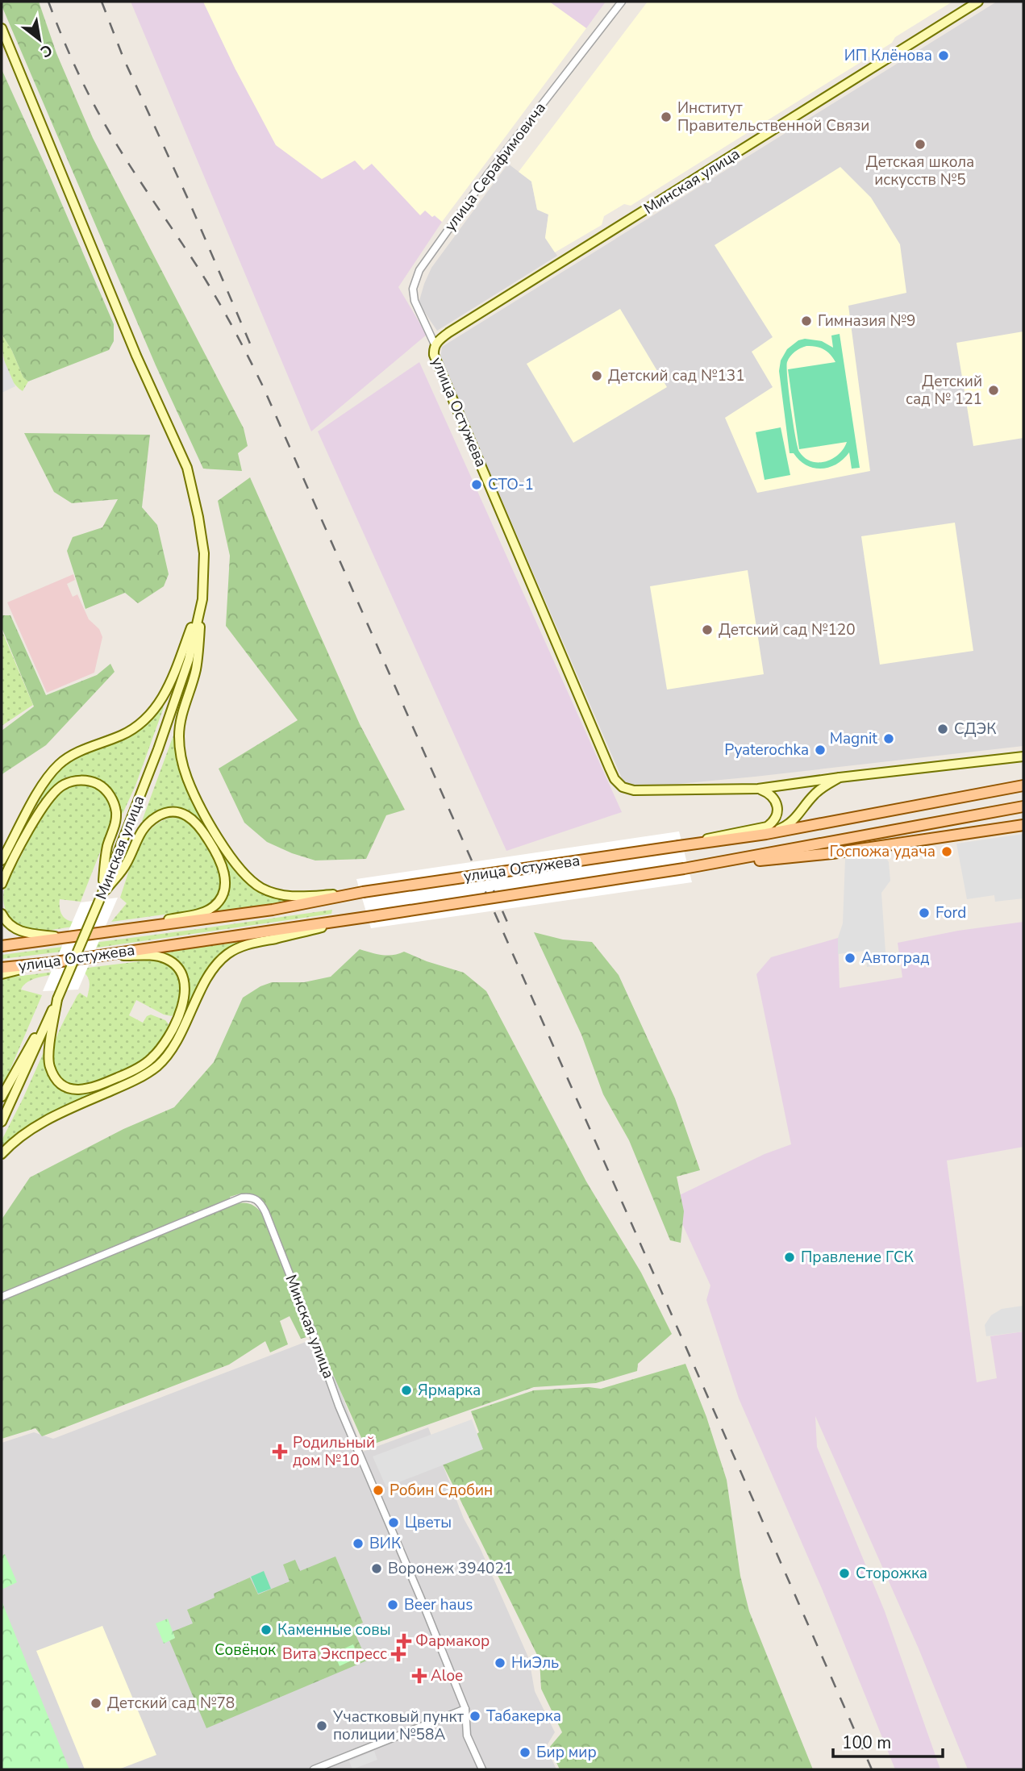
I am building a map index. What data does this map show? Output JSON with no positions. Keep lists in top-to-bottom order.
{
  "streets": {
    "main road": ["улица Остужева"],
    "street": ["улица Серафимовича", "Минская улица"]
  },
  "crossings": [
    ["улица Серафимовича", "Минская улица"],
    ["улица Серафимовича", "улица Остужева"],
    ["Минская улица", "улица Остужева"]
  ],
  "parks": ["Совёнок"],
  "places": {
    "other": [
      "ИП Клёнова",
      "Институт Правительственной Связи",
      "Детская школа искусств №5",
      "Гимназия №9",
      "Детский сад №131",
      "Детский сад № 121",
      "СТО-1",
      "Детский сад №120",
      "СДЭК",
      "Magnit",
      "Pyaterochka",
      "Госпожа удача",
      "Ford",
      "Автоград",
      "Правление ГСК",
      "Ярмарка",
      "Робин Сдобин",
      "Цветы",
      "ВИК",
      "Воронеж 394021",
      "Сторожка",
      "Beer haus",
      "Каменные совы",
      "НиЭль",
      "Детский сад №78",
      "Табакерка",
      "Участковый пункт полиции №58А",
      "Бир мир"
    ],
    "health": [
      "Родильный дом №10",
      "Фармакор",
      "Вита Экспресс",
      "Aloe"
    ]
  },
  "scale_bar": "100 m",
  "north": "bottom right"
}
